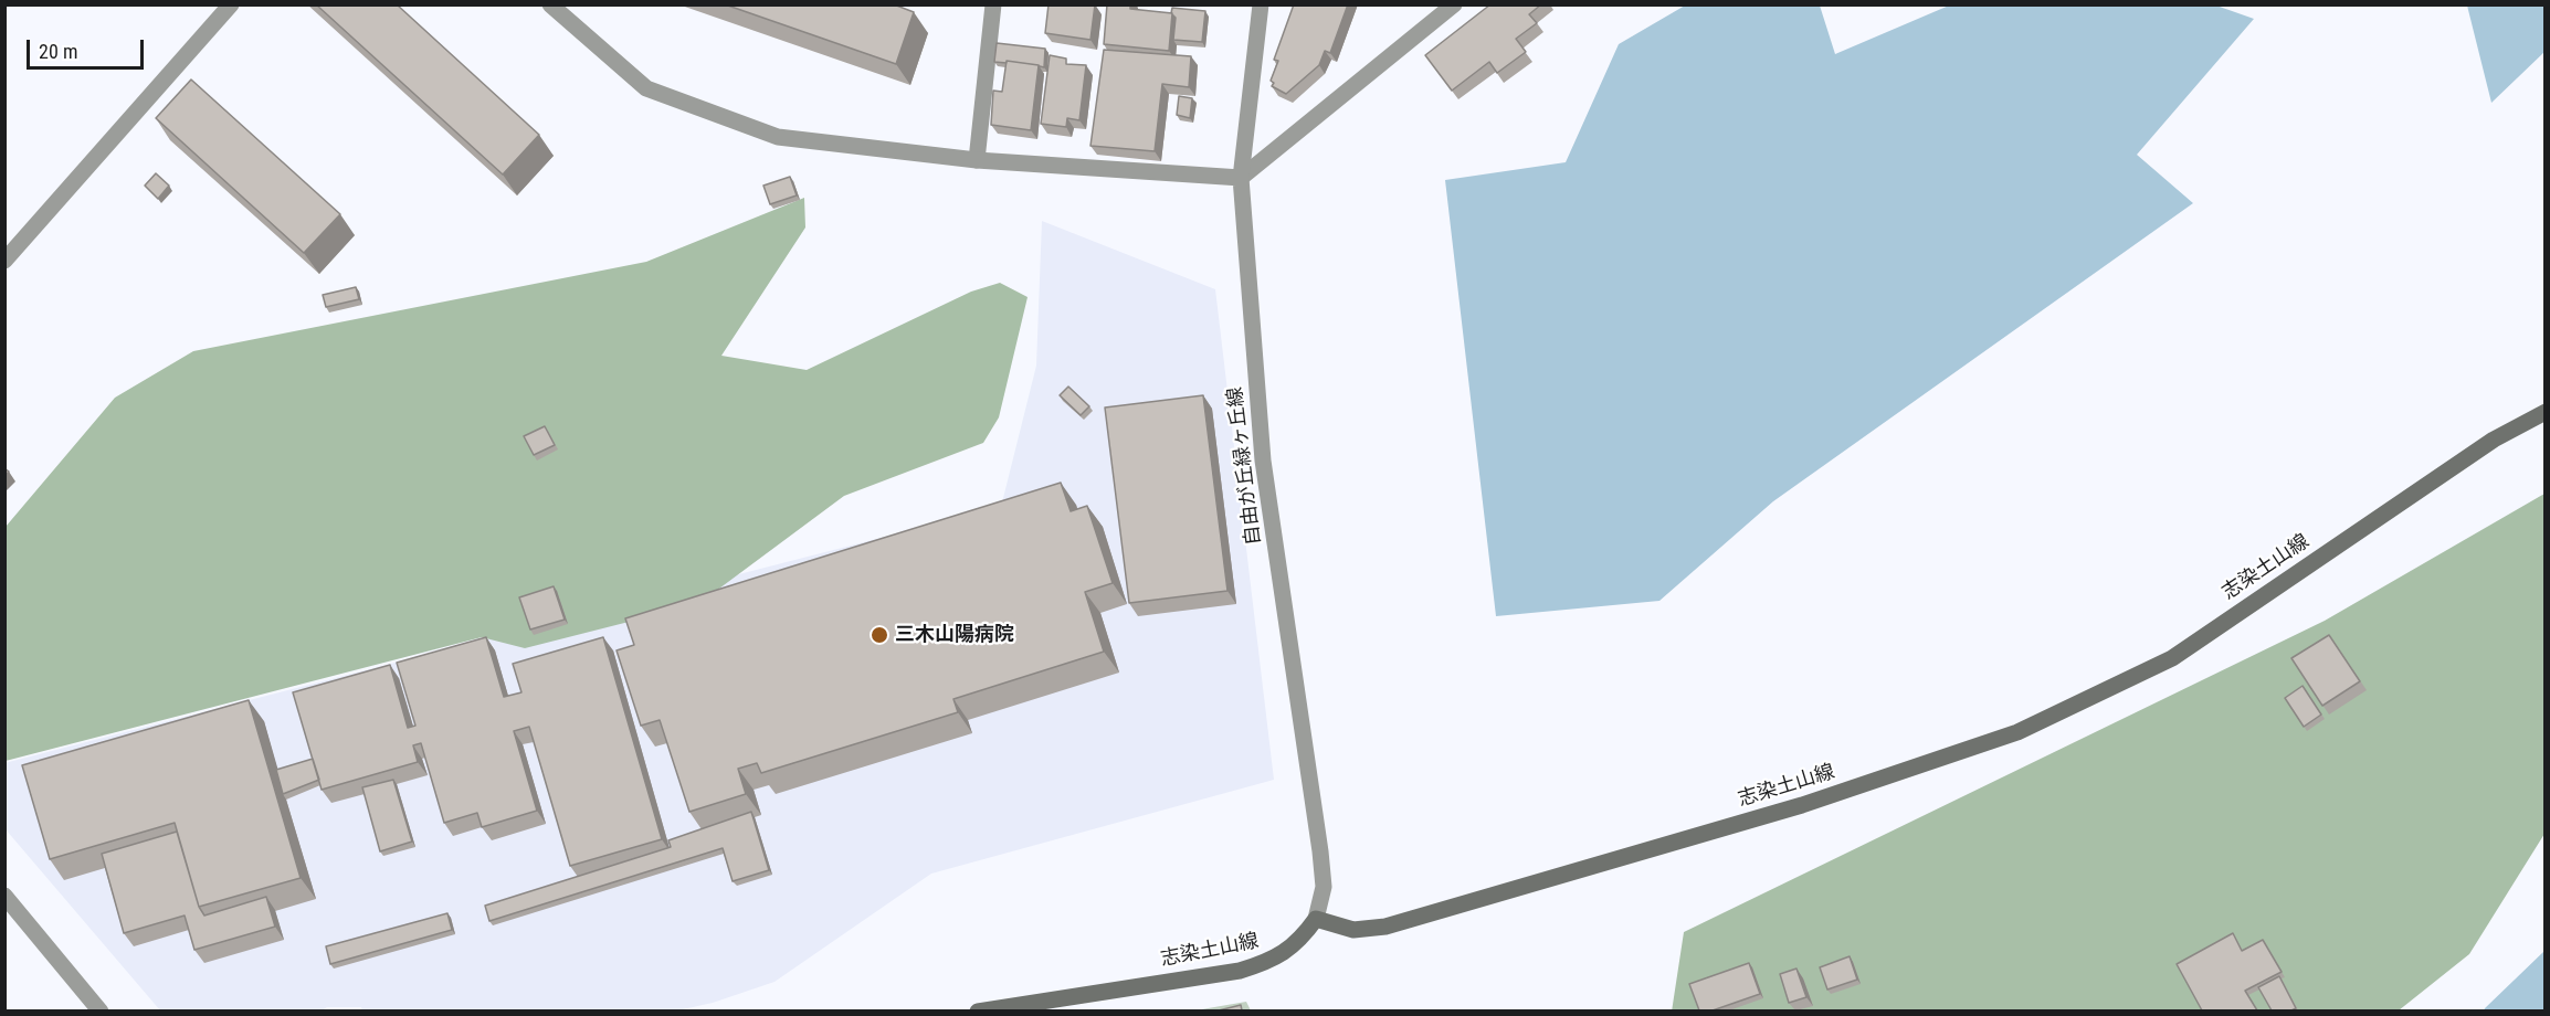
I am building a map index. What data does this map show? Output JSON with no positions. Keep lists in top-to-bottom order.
{
  "streets": {
    "main road": ["志染土山線"],
    "street": ["自由が丘緑ヶ丘線"]
  },
  "crossings": [
    ["自由が丘緑ヶ丘線", "志染土山線"]
  ],
  "places": ["三木山陽病院"],
  "scale_bar": "20 m"
}
